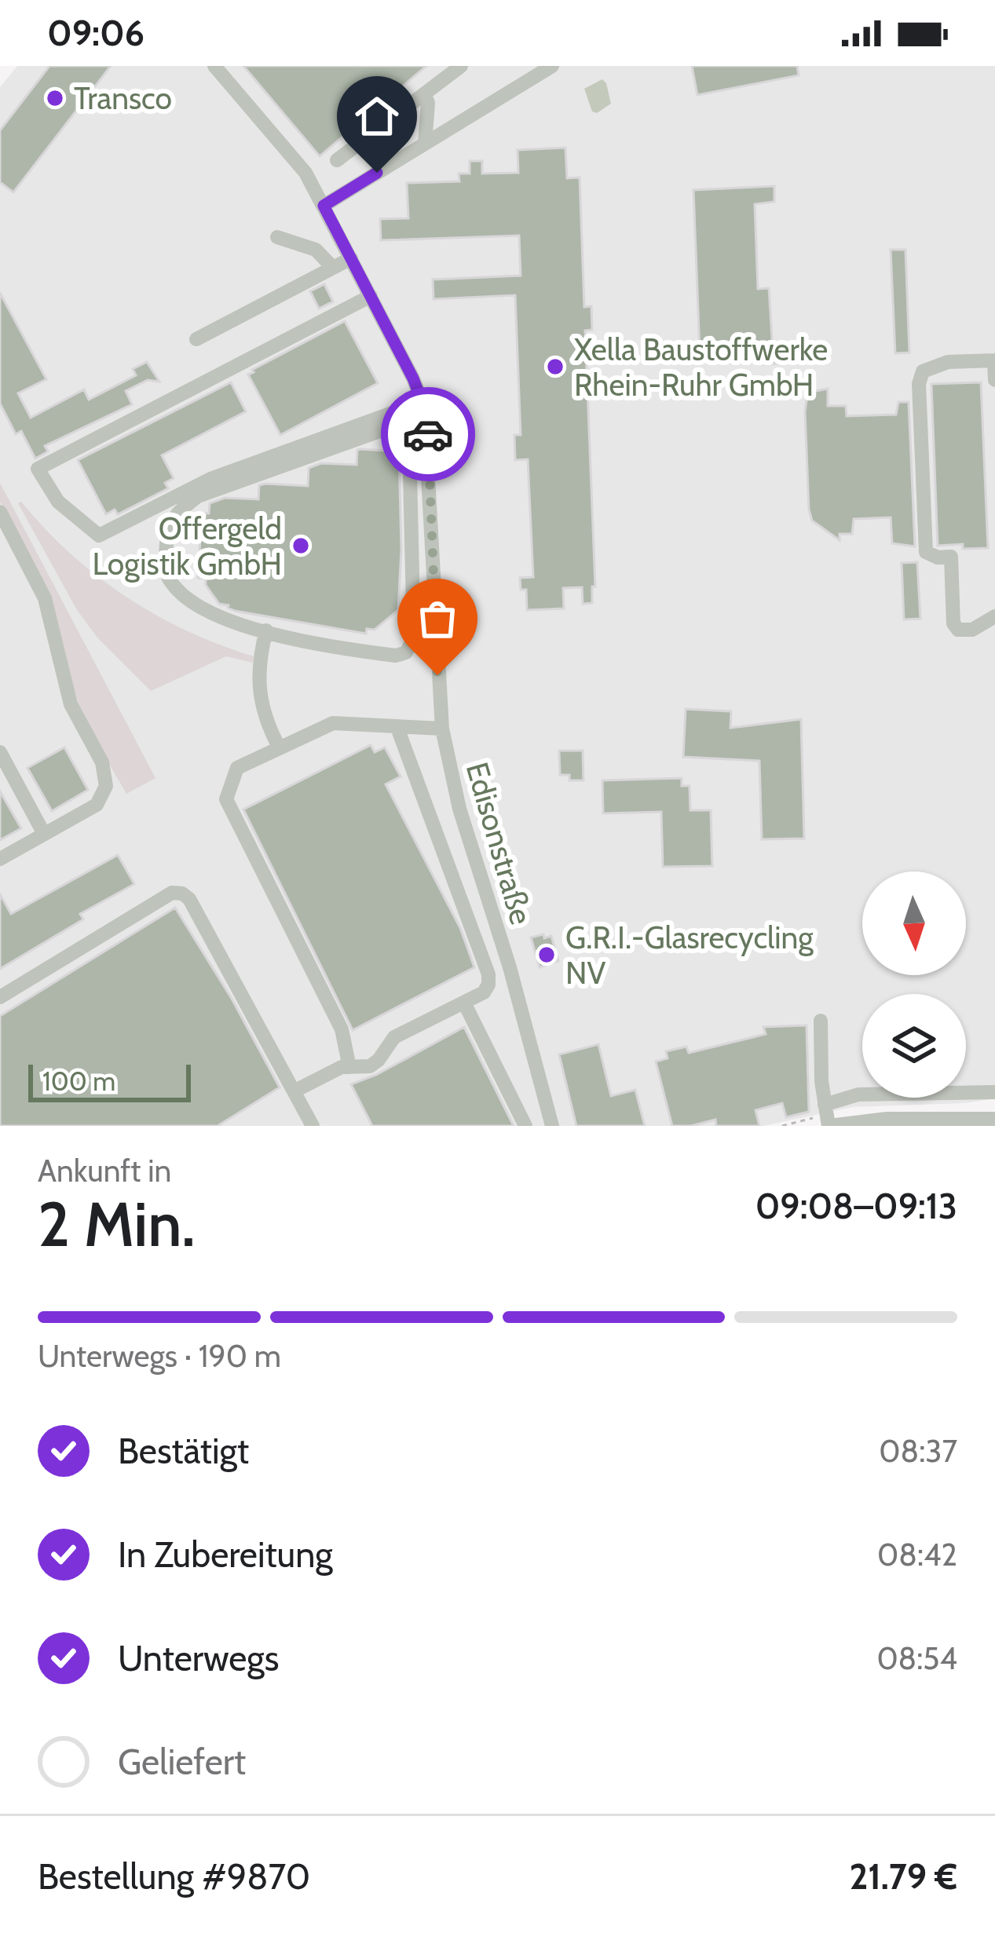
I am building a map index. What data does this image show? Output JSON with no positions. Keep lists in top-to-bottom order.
{
  "streets": {
    "street": ["Edisonstraße"]
  },
  "places": [
    "Transco",
    "Xella Baustoffwerke Rhein-Ruhr GmbH",
    "Offergeld Logistik GmbH",
    "G.R.I.-Glasrecycling NV"
  ],
  "scale_bar": "100 m",
  "north": "bottom",
  "page": {
    "status": "09:06",
    "scale": "100 m",
    "heading": ["2 Min.", "Ankunft in", "09:08–09:13"],
    "panel": ["Bestellung #9870", "21.79 €"],
    "bar": "Unterwegs · 190 m",
    "list": [
      ["Bestätigt", "08:37"],
      ["In Zubereitung", "08:42"],
      ["Unterwegs", "08:54"],
      "Geliefert"
    ]
  }
}
